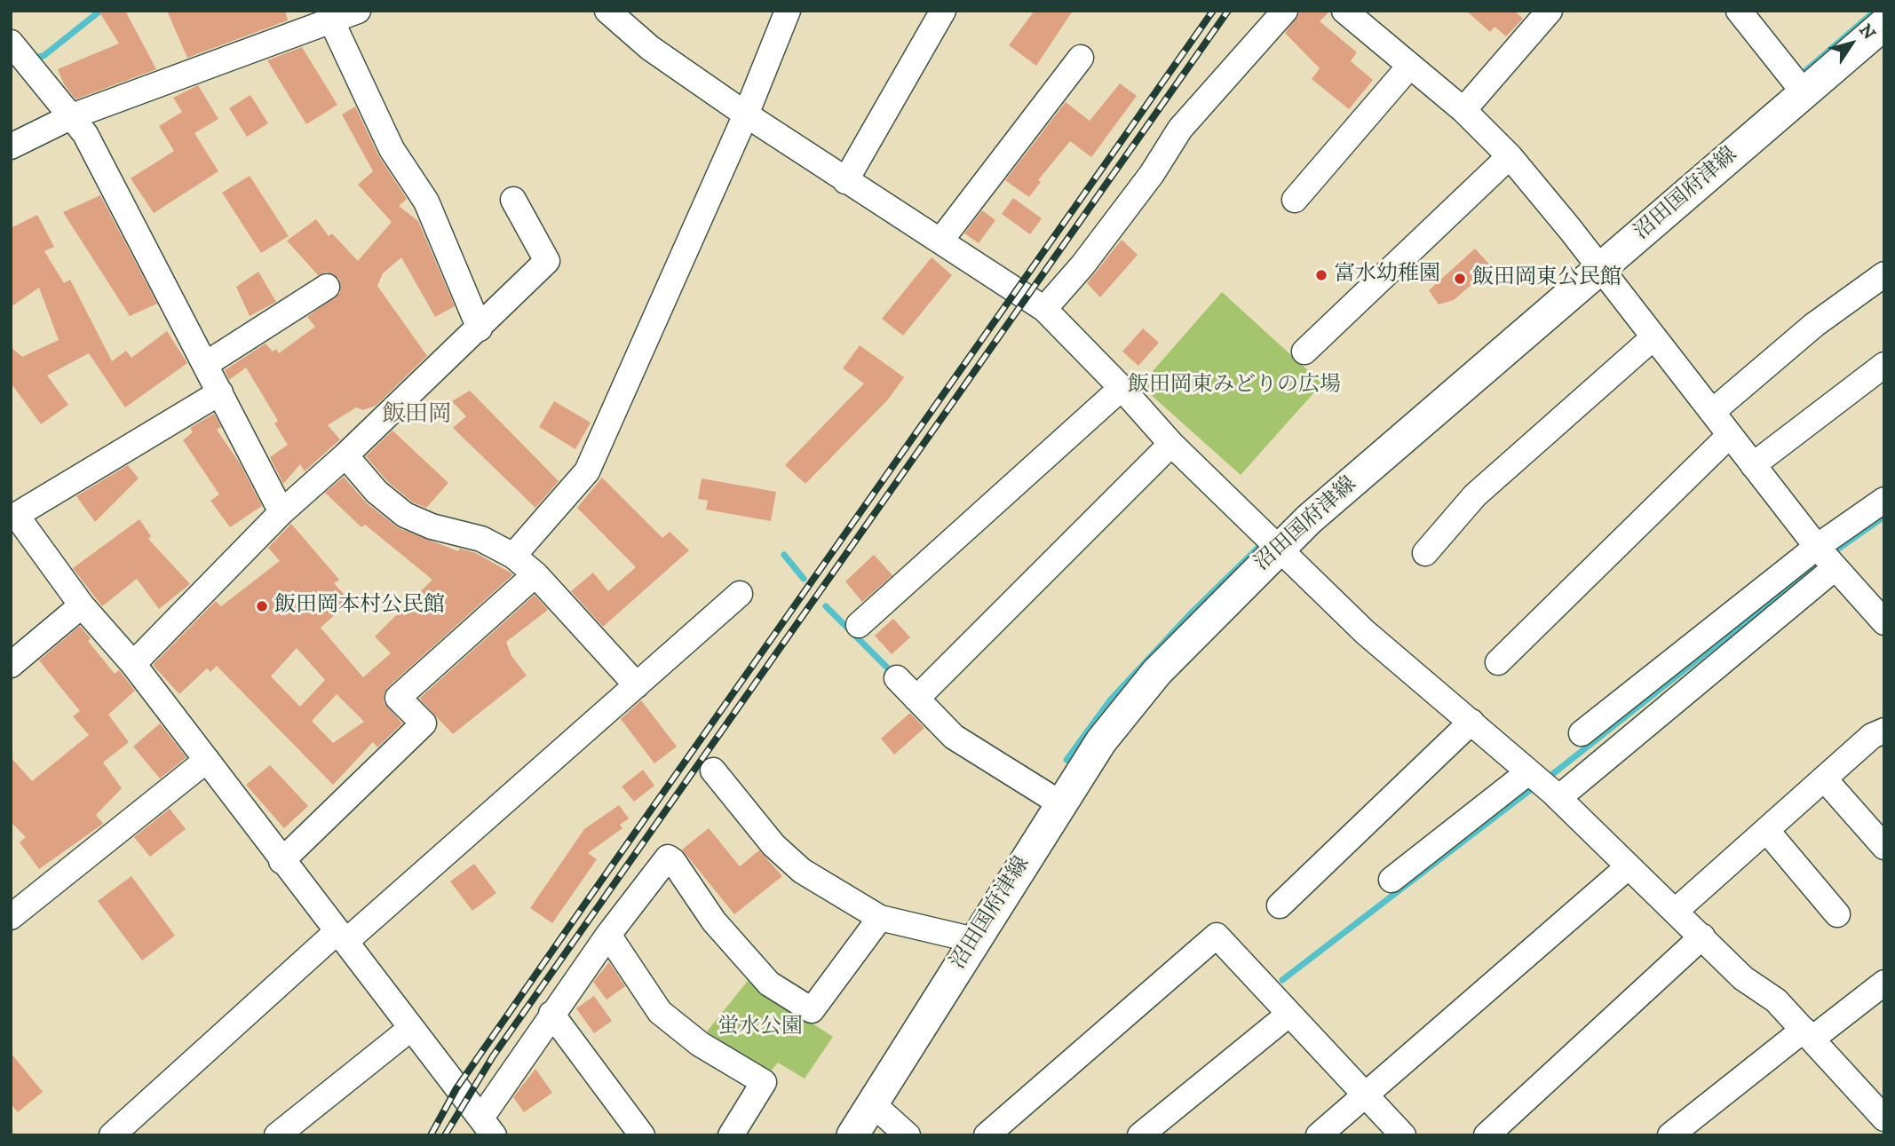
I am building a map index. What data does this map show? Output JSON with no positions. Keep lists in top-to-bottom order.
{
  "streets": {
    "main road": ["沼田国府津線"]
  },
  "districts": ["飯田岡"],
  "parks": ["飯田岡東みどりの広場", "蛍水公園"],
  "places": ["富水幼稚園", "飯田岡東公民館", "飯田岡本村公民館"],
  "north": "top right"
}
